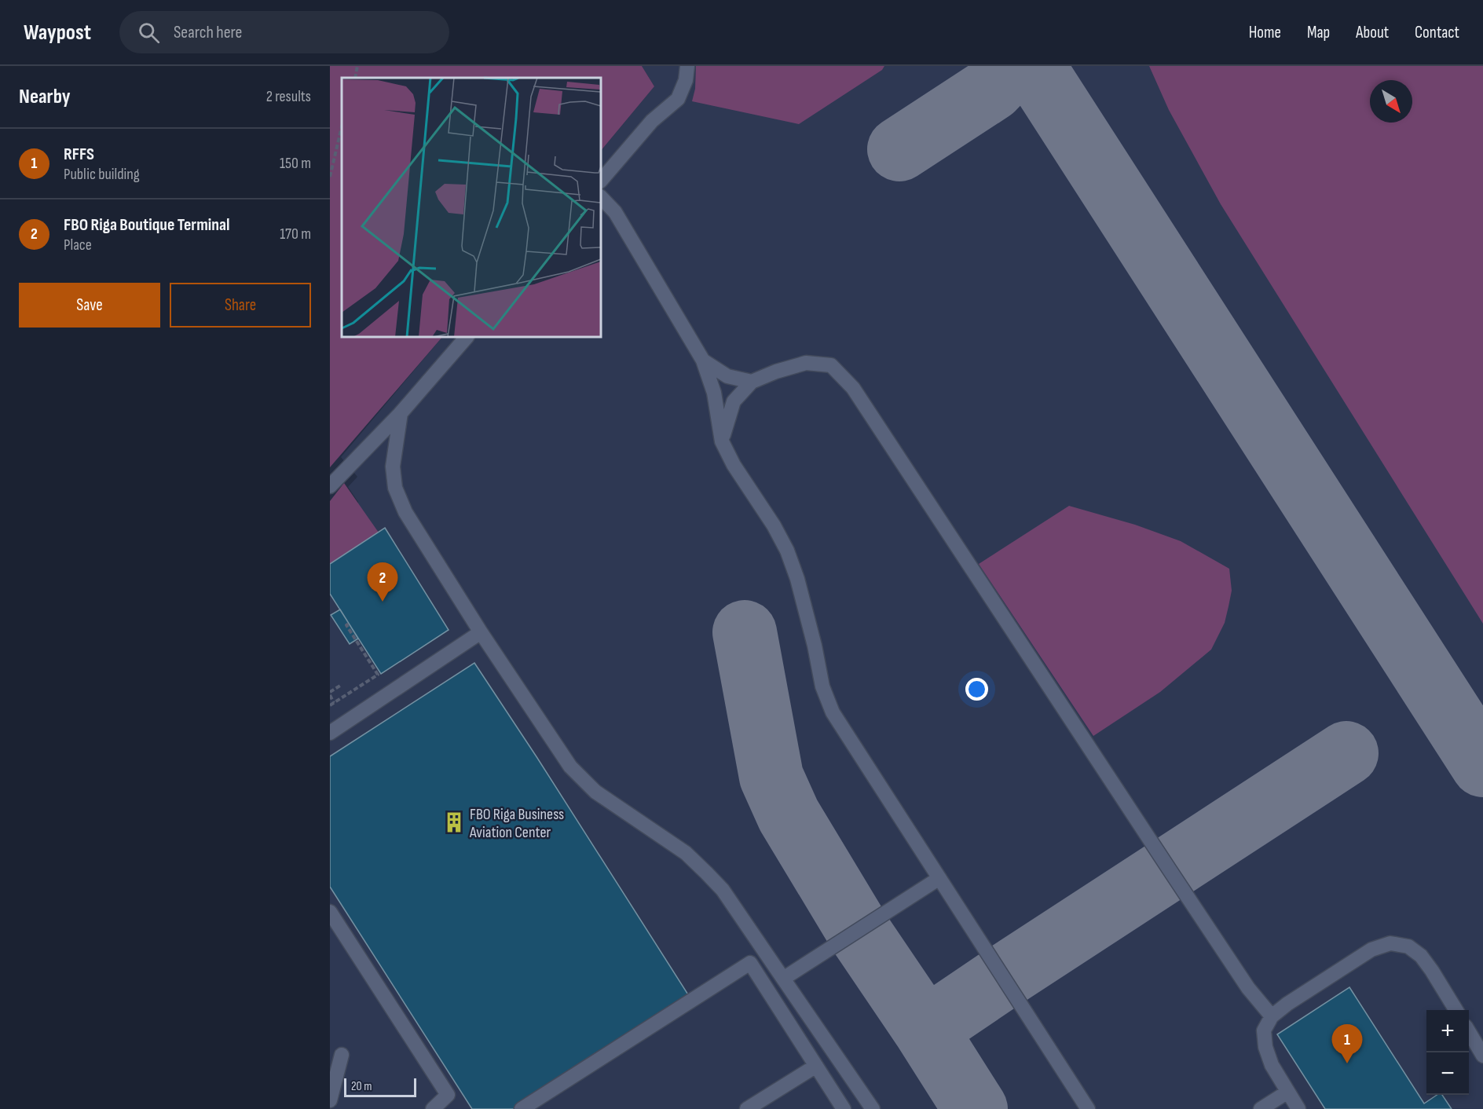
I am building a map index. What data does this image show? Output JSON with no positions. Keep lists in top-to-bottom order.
{
  "places": {
    "building": ["FBO Riga Business Aviation Center"]
  },
  "scale_bar": "20 m",
  "north": "bottom right",
  "page": {
    "header": "Waypost",
    "search": "Search here",
    "nav": [
      "Home",
      "Map",
      "About",
      "Contact"
    ],
    "heading": ["Nearby", "2 results"],
    "list": [
      {
        "mark": "1",
        "name": "RFFS",
        "note": "Public building",
        "value": "150 m"
      },
      {
        "mark": "2",
        "name": "FBO Riga Boutique Terminal",
        "note": "Place",
        "value": "170 m"
      }
    ],
    "buttons": ["Save", "Share"],
    "pins": ["2", "1"],
    "map_buttons": ["+", "−"],
    "scale": "20 m"
  }
}
